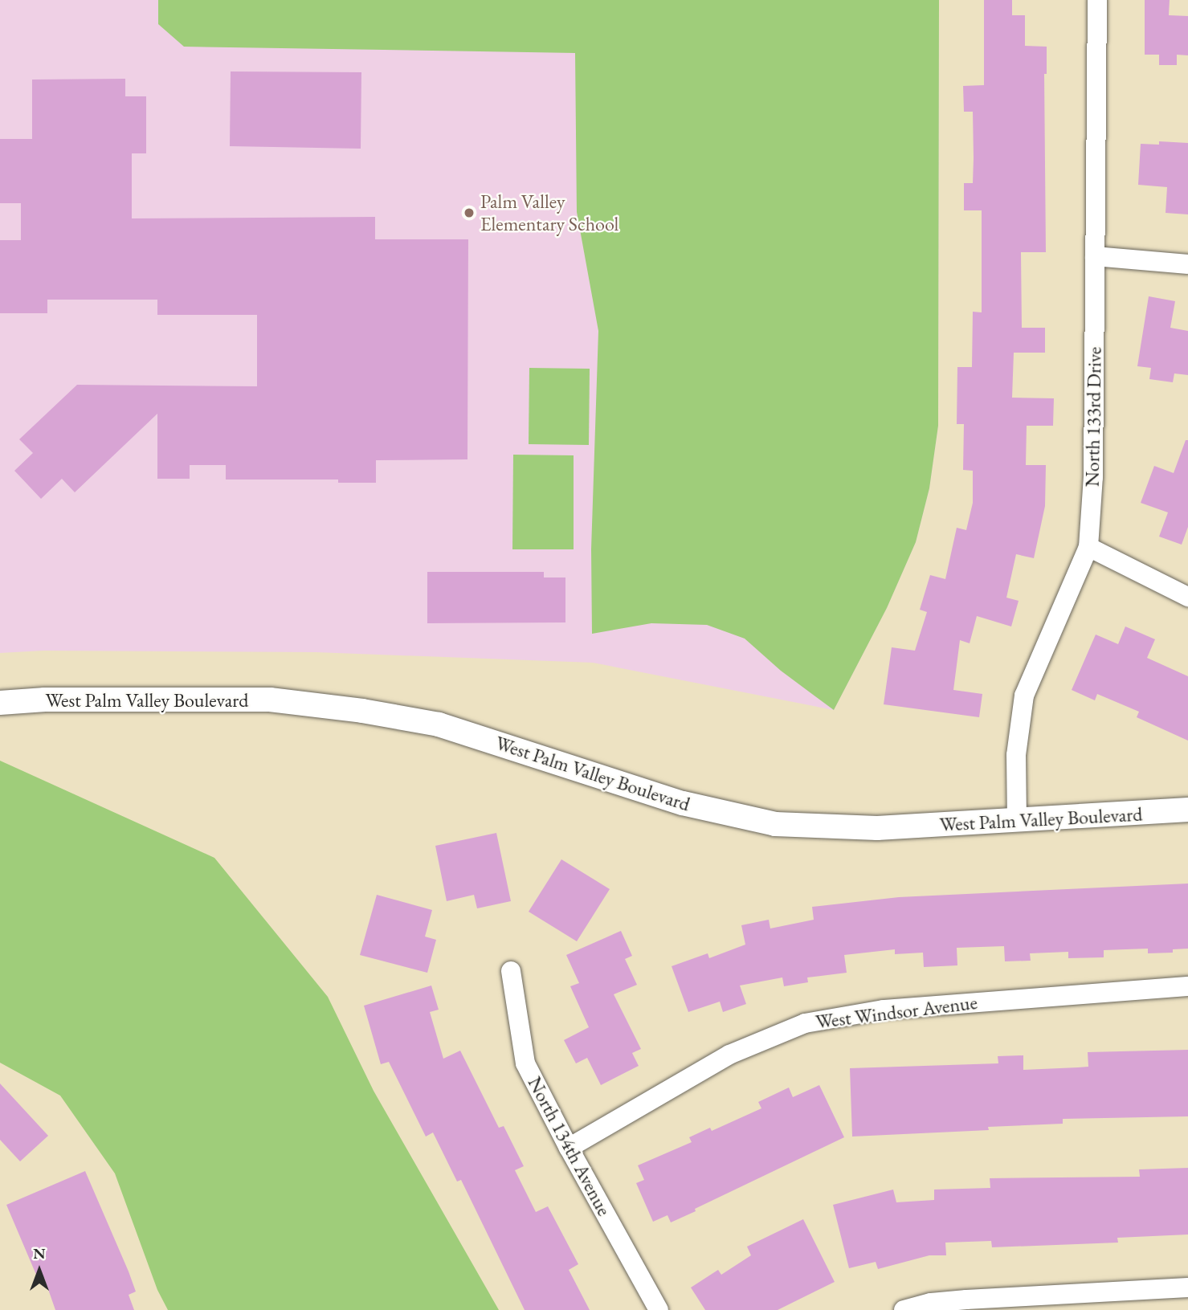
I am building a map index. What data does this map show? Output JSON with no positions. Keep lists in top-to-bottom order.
{
  "streets": {
    "street": [
      "North 133rd Drive",
      "West Palm Valley Boulevard",
      "West Windsor Avenue",
      "North 134th Avenue"
    ]
  },
  "crossings": [
    ["North 133rd Drive", "West Palm Valley Boulevard"],
    ["West Windsor Avenue", "North 134th Avenue"]
  ],
  "places": ["Palm Valley Elementary School"],
  "north": "top"
}
